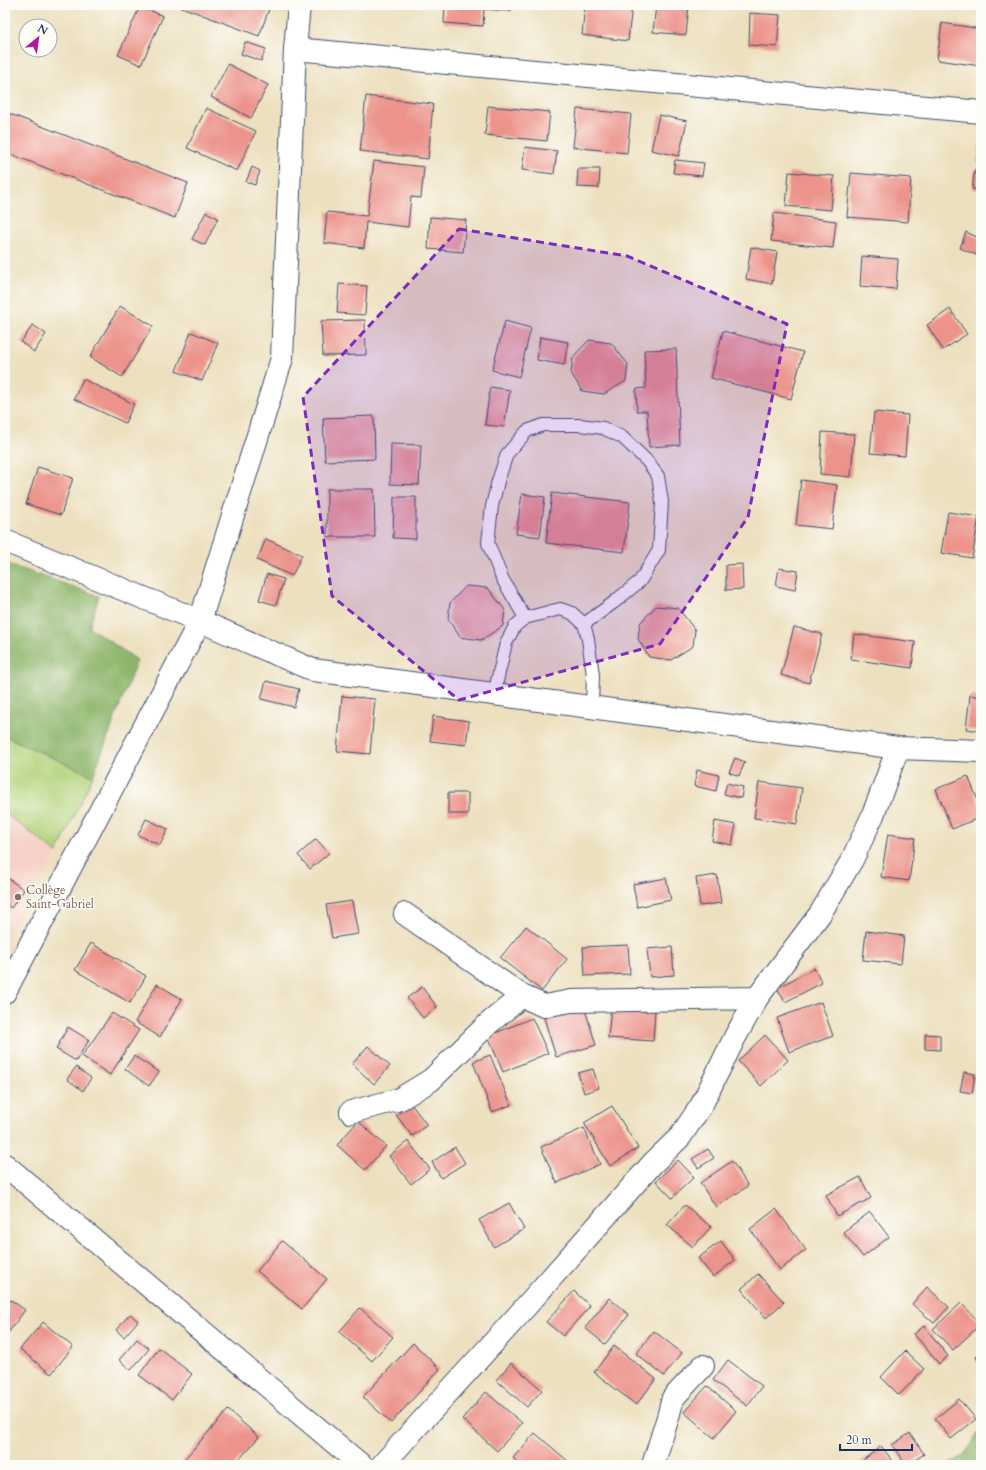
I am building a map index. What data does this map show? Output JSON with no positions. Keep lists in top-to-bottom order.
{
  "places": ["Collège Saint-Gabriel"],
  "scale_bar": "20 m",
  "north": "top right"
}
